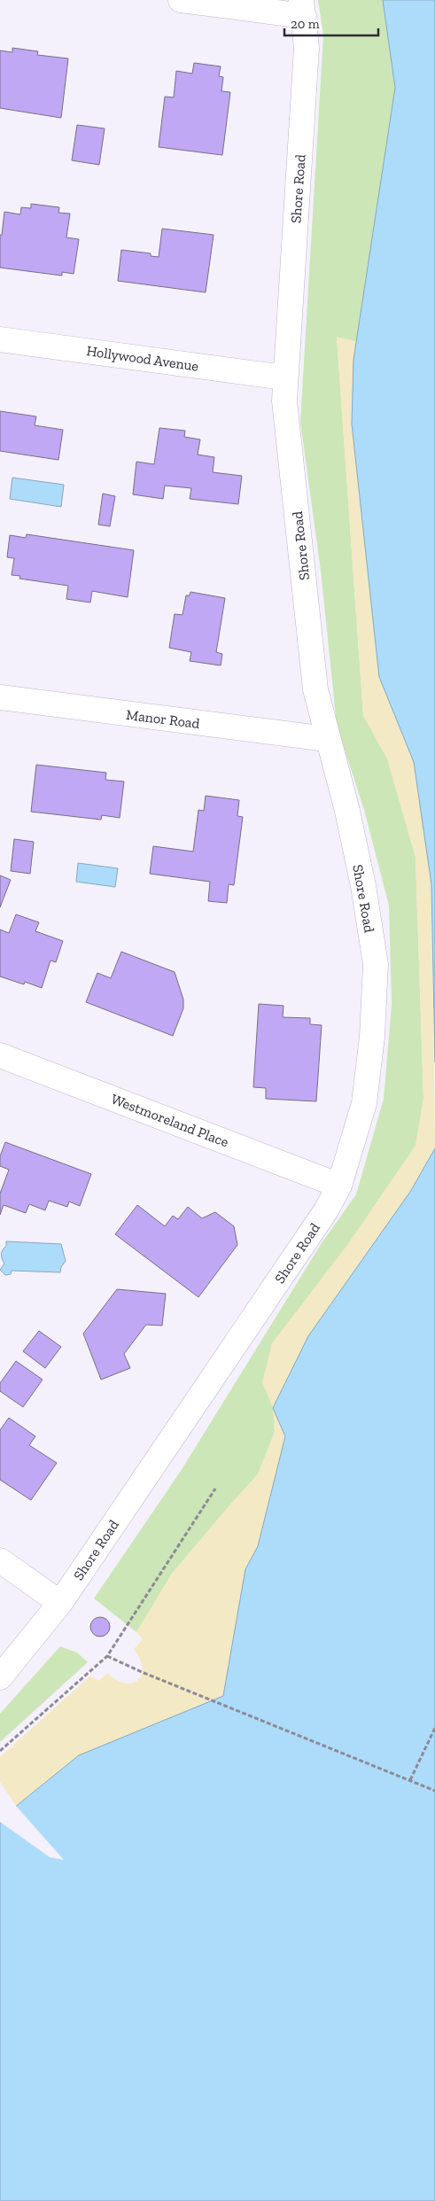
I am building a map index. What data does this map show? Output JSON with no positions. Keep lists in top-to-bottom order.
{
  "streets": {
    "street": [
      "Shore Road",
      "Hollywood Avenue",
      "Manor Road",
      "Westmoreland Place"
    ]
  },
  "crossings": [
    ["Shore Road", "Hollywood Avenue"],
    ["Shore Road", "Manor Road"],
    ["Shore Road", "Westmoreland Place"]
  ],
  "scale_bar": "20 m"
}
